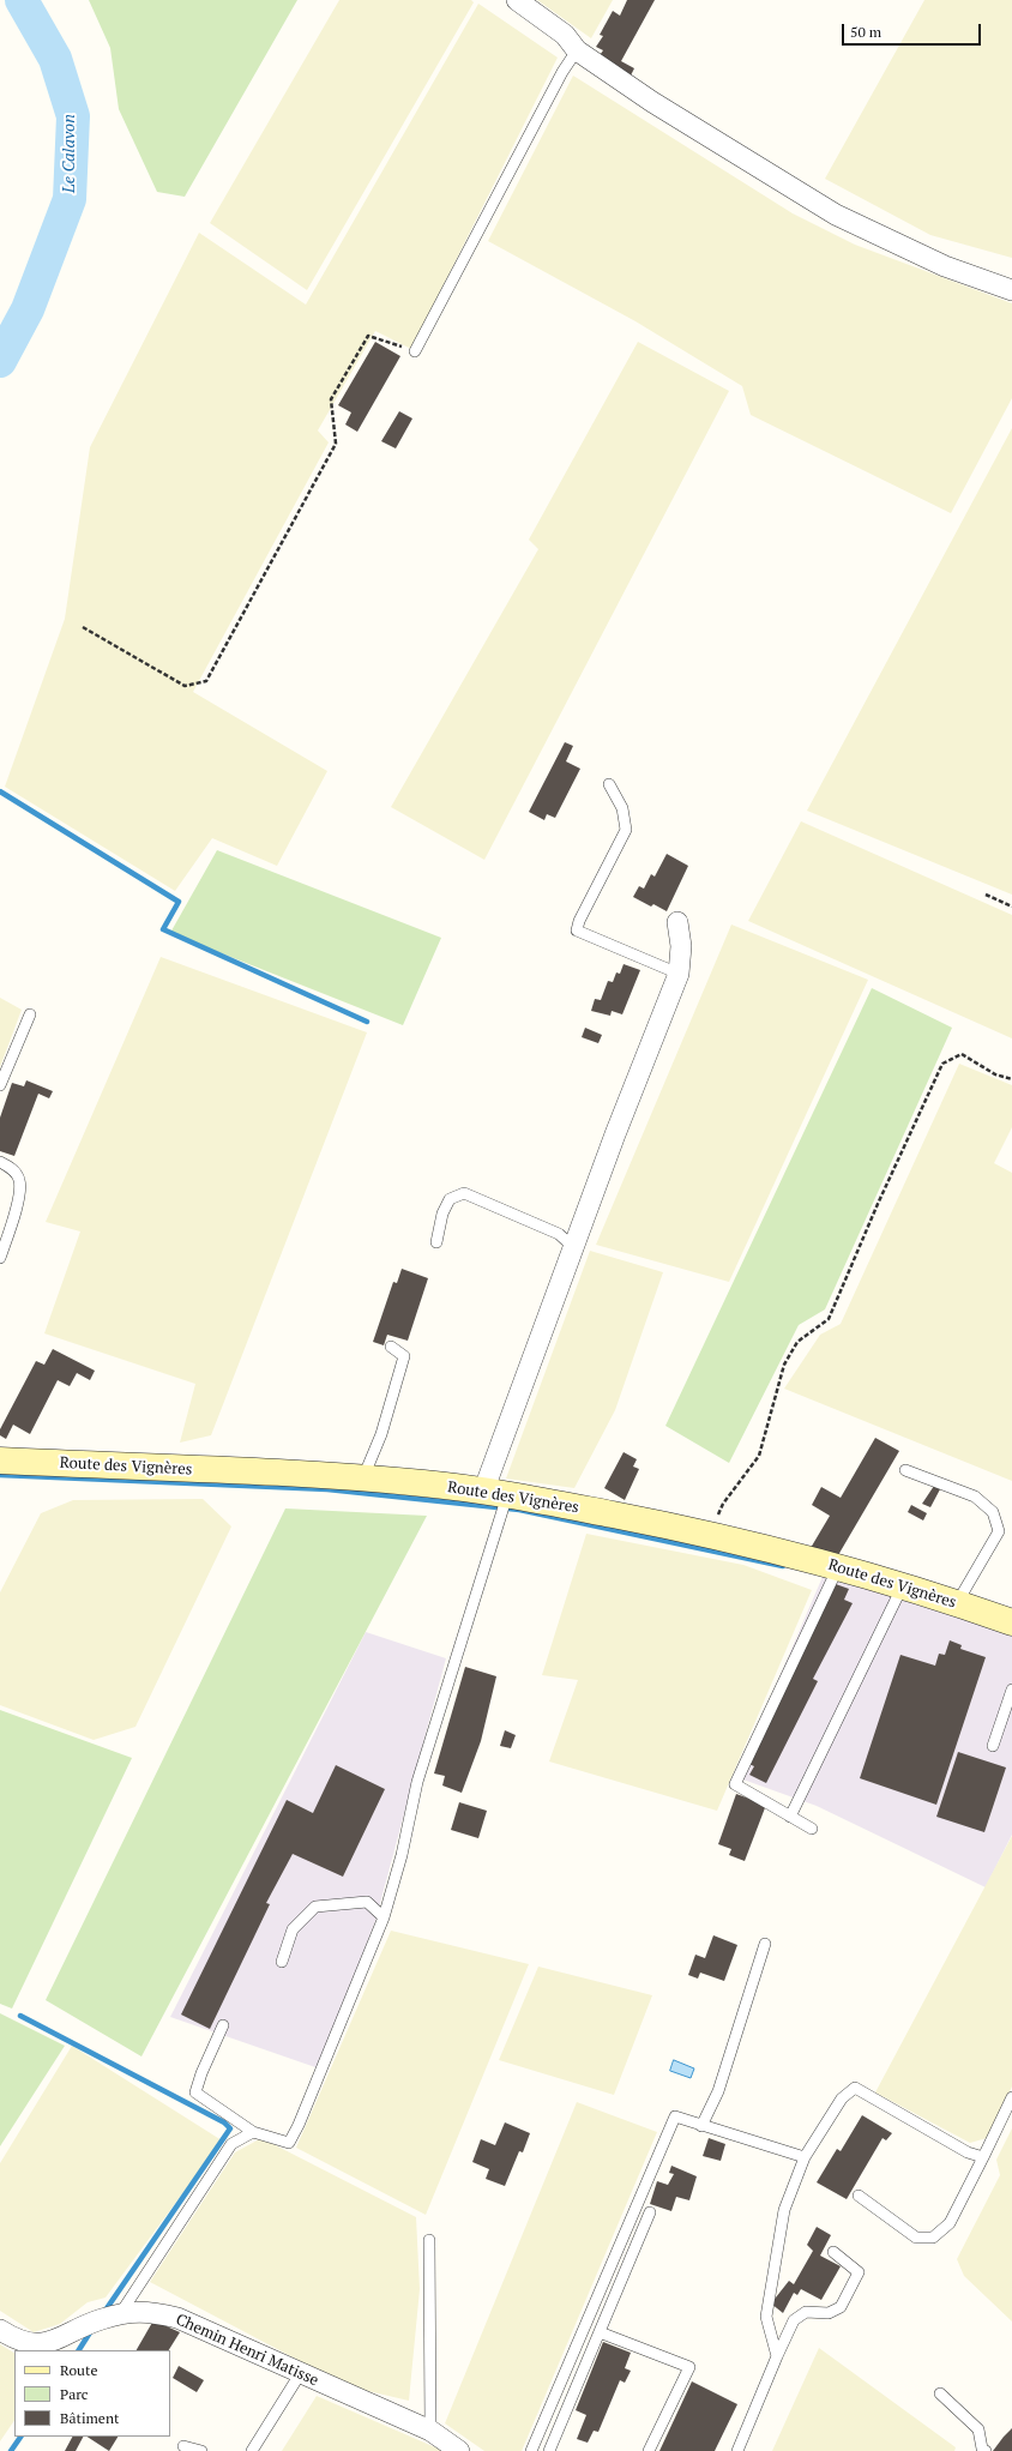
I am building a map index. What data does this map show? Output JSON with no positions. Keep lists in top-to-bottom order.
{
  "streets": {
    "street": ["Route des Vignères", "Chemin Henri Matisse"]
  },
  "water": ["Le Calavon"],
  "legend": ["Route", "Parc", "Bâtiment"],
  "scale_bar": "50 m"
}
